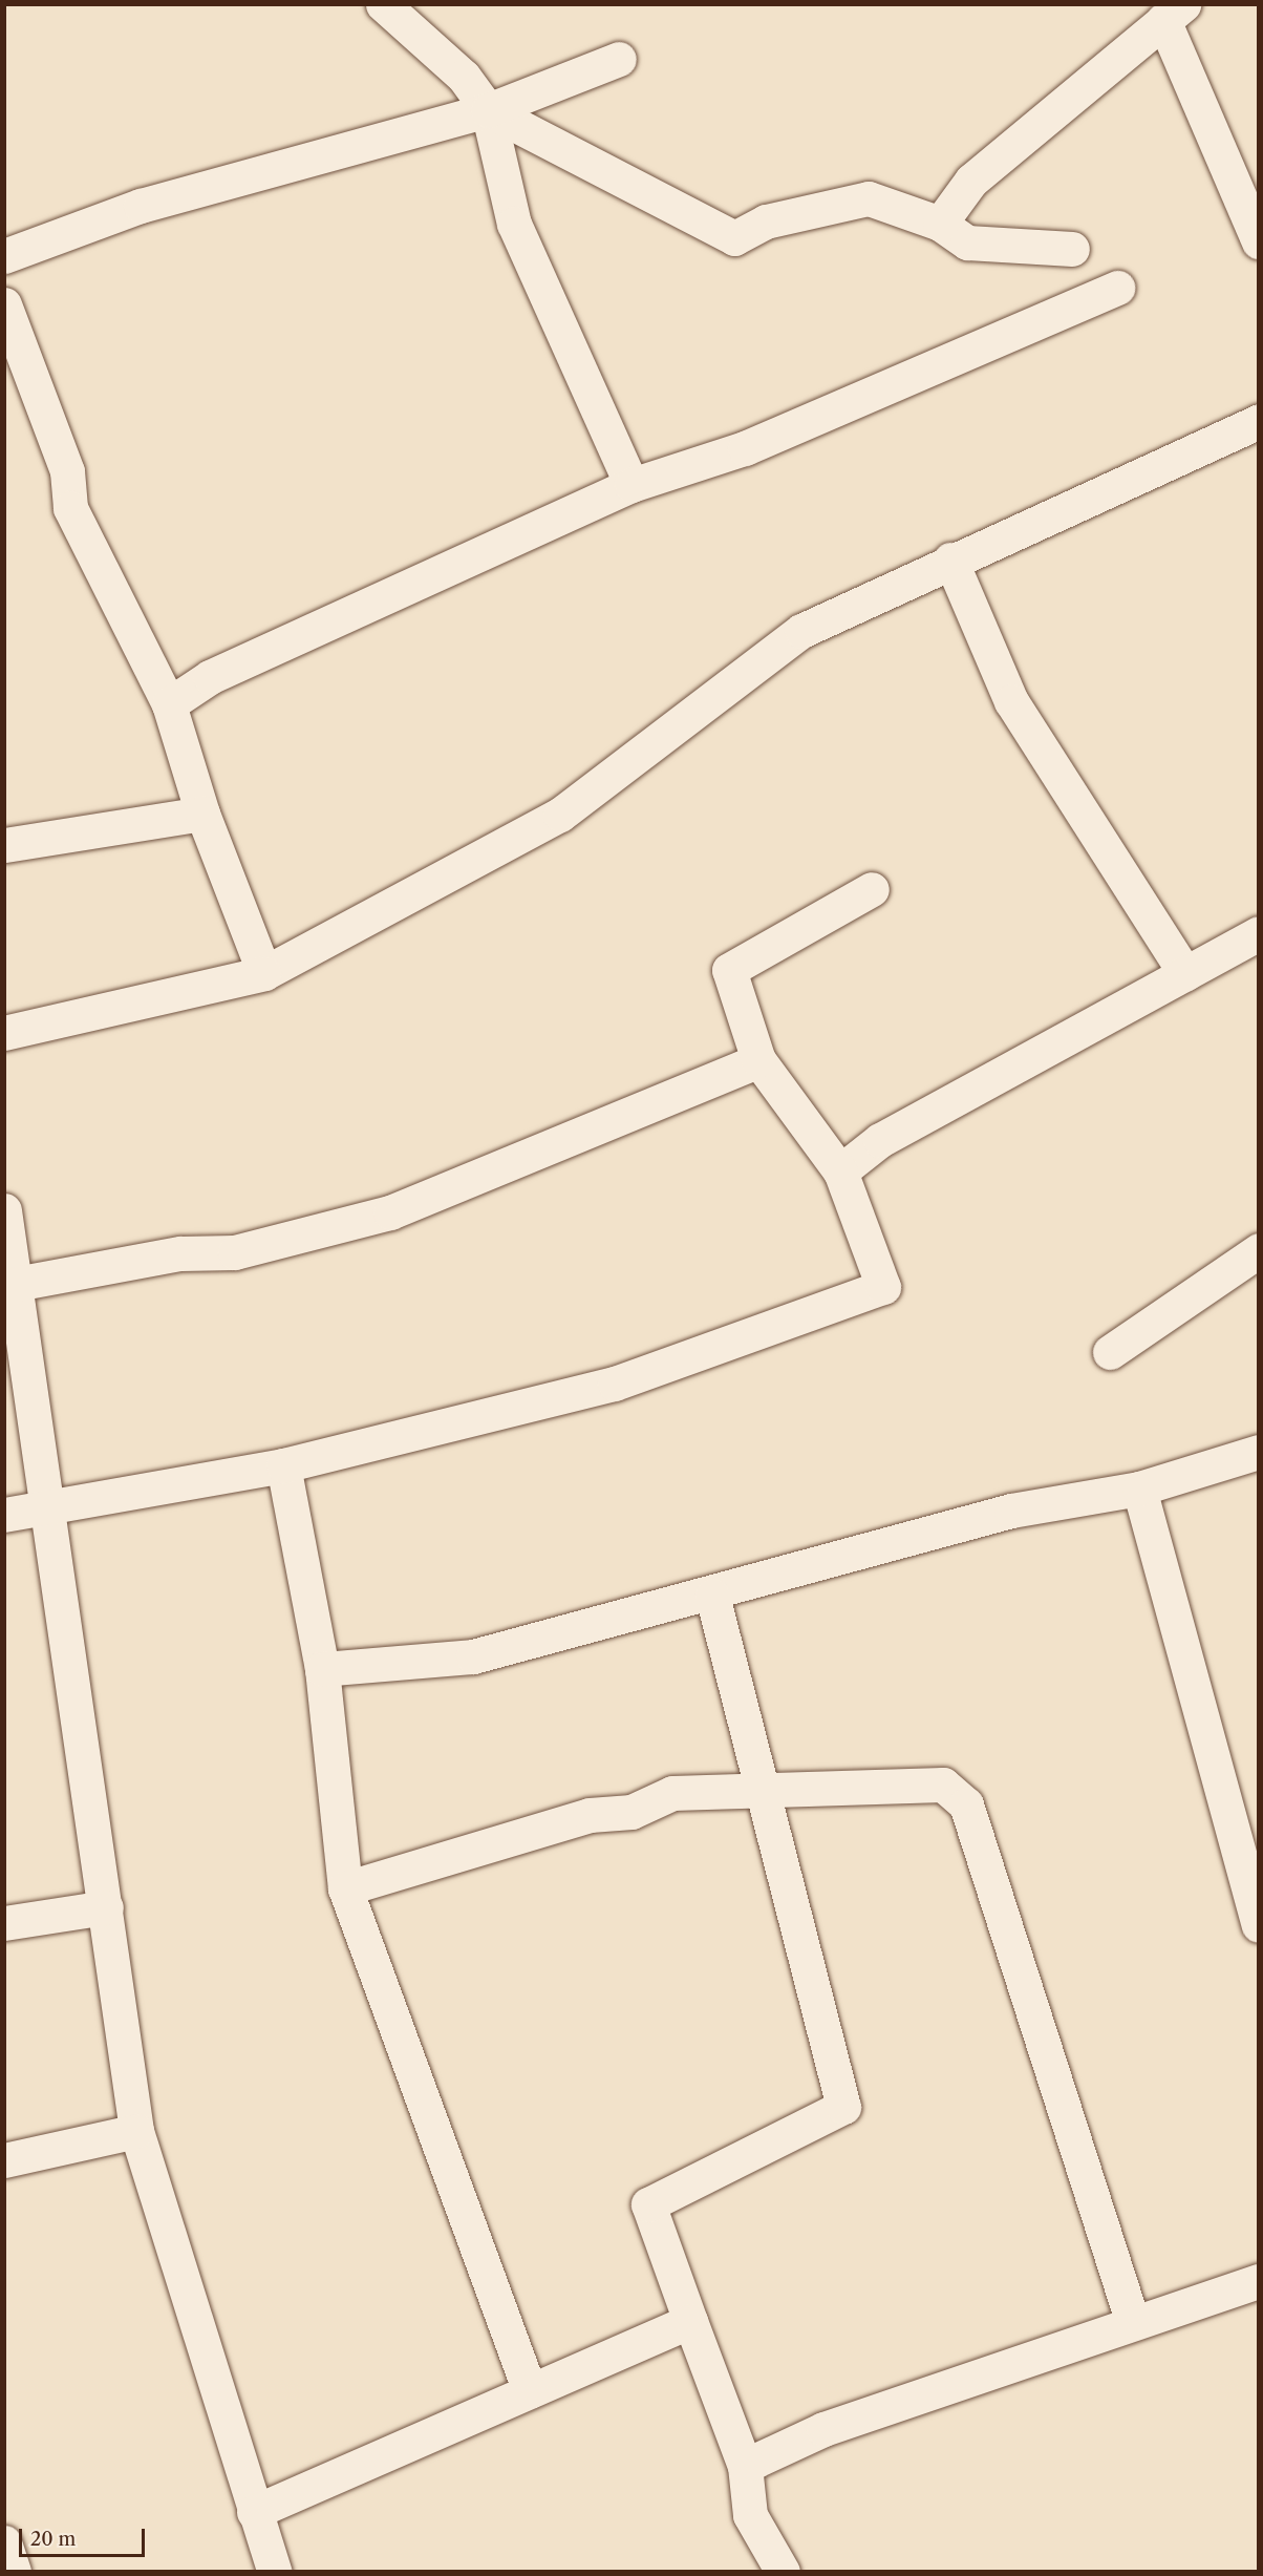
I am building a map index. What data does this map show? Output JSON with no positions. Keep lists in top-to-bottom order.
{
  "scale_bar": "20 m"
}
